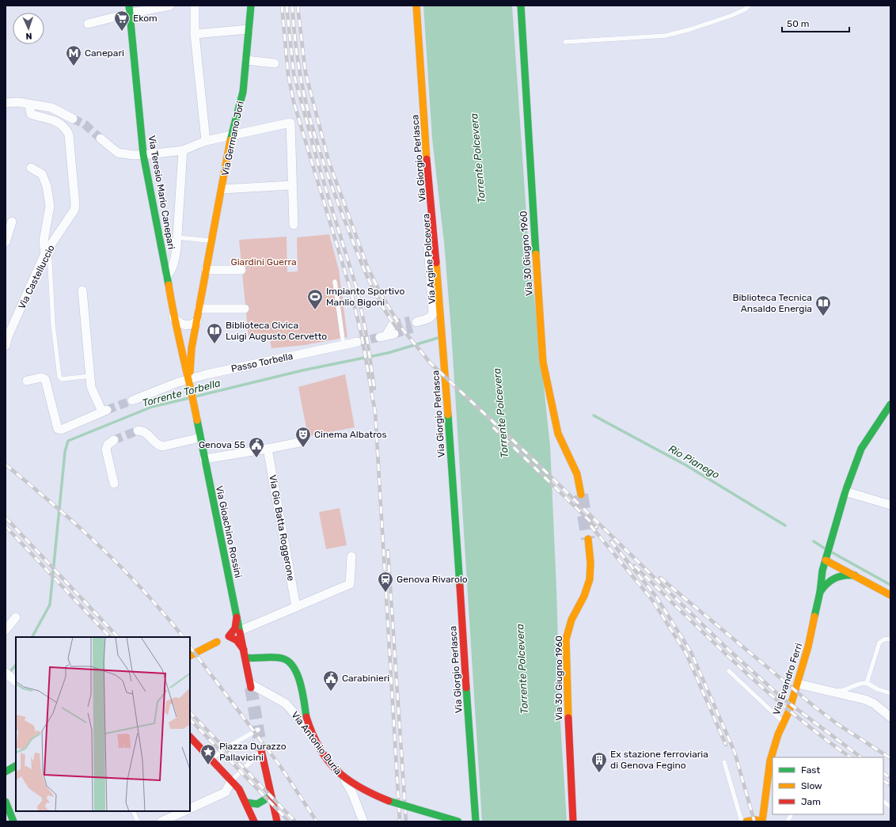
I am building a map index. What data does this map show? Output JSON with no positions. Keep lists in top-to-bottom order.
{
  "streets": {
    "main road": [
      "Via Germano Jori",
      "Via Giorgio Perlasca",
      "Via Teresio Mario Canepari",
      "Via 30 Giugno 1960",
      "Via Gioachino Rossini",
      "Via Evandro Ferri"
    ],
    "street": [
      "Via Argine Polcevera",
      "Via Castelluccio",
      "Passo Torbella",
      "Via Gio Batta Roggerone",
      "Via Antonio Duria"
    ]
  },
  "crossings": [
    ["Via Germano Jori", "Via Teresio Mario Canepari"],
    ["Via Germano Jori", "Passo Torbella"],
    ["Via Germano Jori", "Via Gioachino Rossini"],
    ["Via Giorgio Perlasca", "Via Argine Polcevera"],
    ["Via Teresio Mario Canepari", "Passo Torbella"],
    ["Via Teresio Mario Canepari", "Via Gioachino Rossini"],
    ["Passo Torbella", "Via Gioachino Rossini"],
    ["Via Gioachino Rossini", "Via Antonio Duria"]
  ],
  "water": ["Torrente Polcevera", "Torrente Torbella", "Rio Pianego"],
  "parks": ["Giardini Guerra"],
  "places": {
    "supermarket": ["Ekom"],
    "metro station": ["Canepari"],
    "sports": ["Impianto Sportivo Manlio Bigoni"],
    "library": ["Biblioteca Tecnica Ansaldo Energia", "Biblioteca Civica Luigi Augusto Cervetto"],
    "theatre": ["Cinema Albatros"],
    "public building": ["Genova 55", "Carabinieri"],
    "station": ["Genova Rivarolo"],
    "place": ["Piazza Durazzo Pallavicini"],
    "building": ["Ex stazione ferroviaria di Genova Fegino"]
  },
  "legend": ["Fast", "Slow", "Jam"],
  "scale_bar": "50 m",
  "north": "bottom"
}
